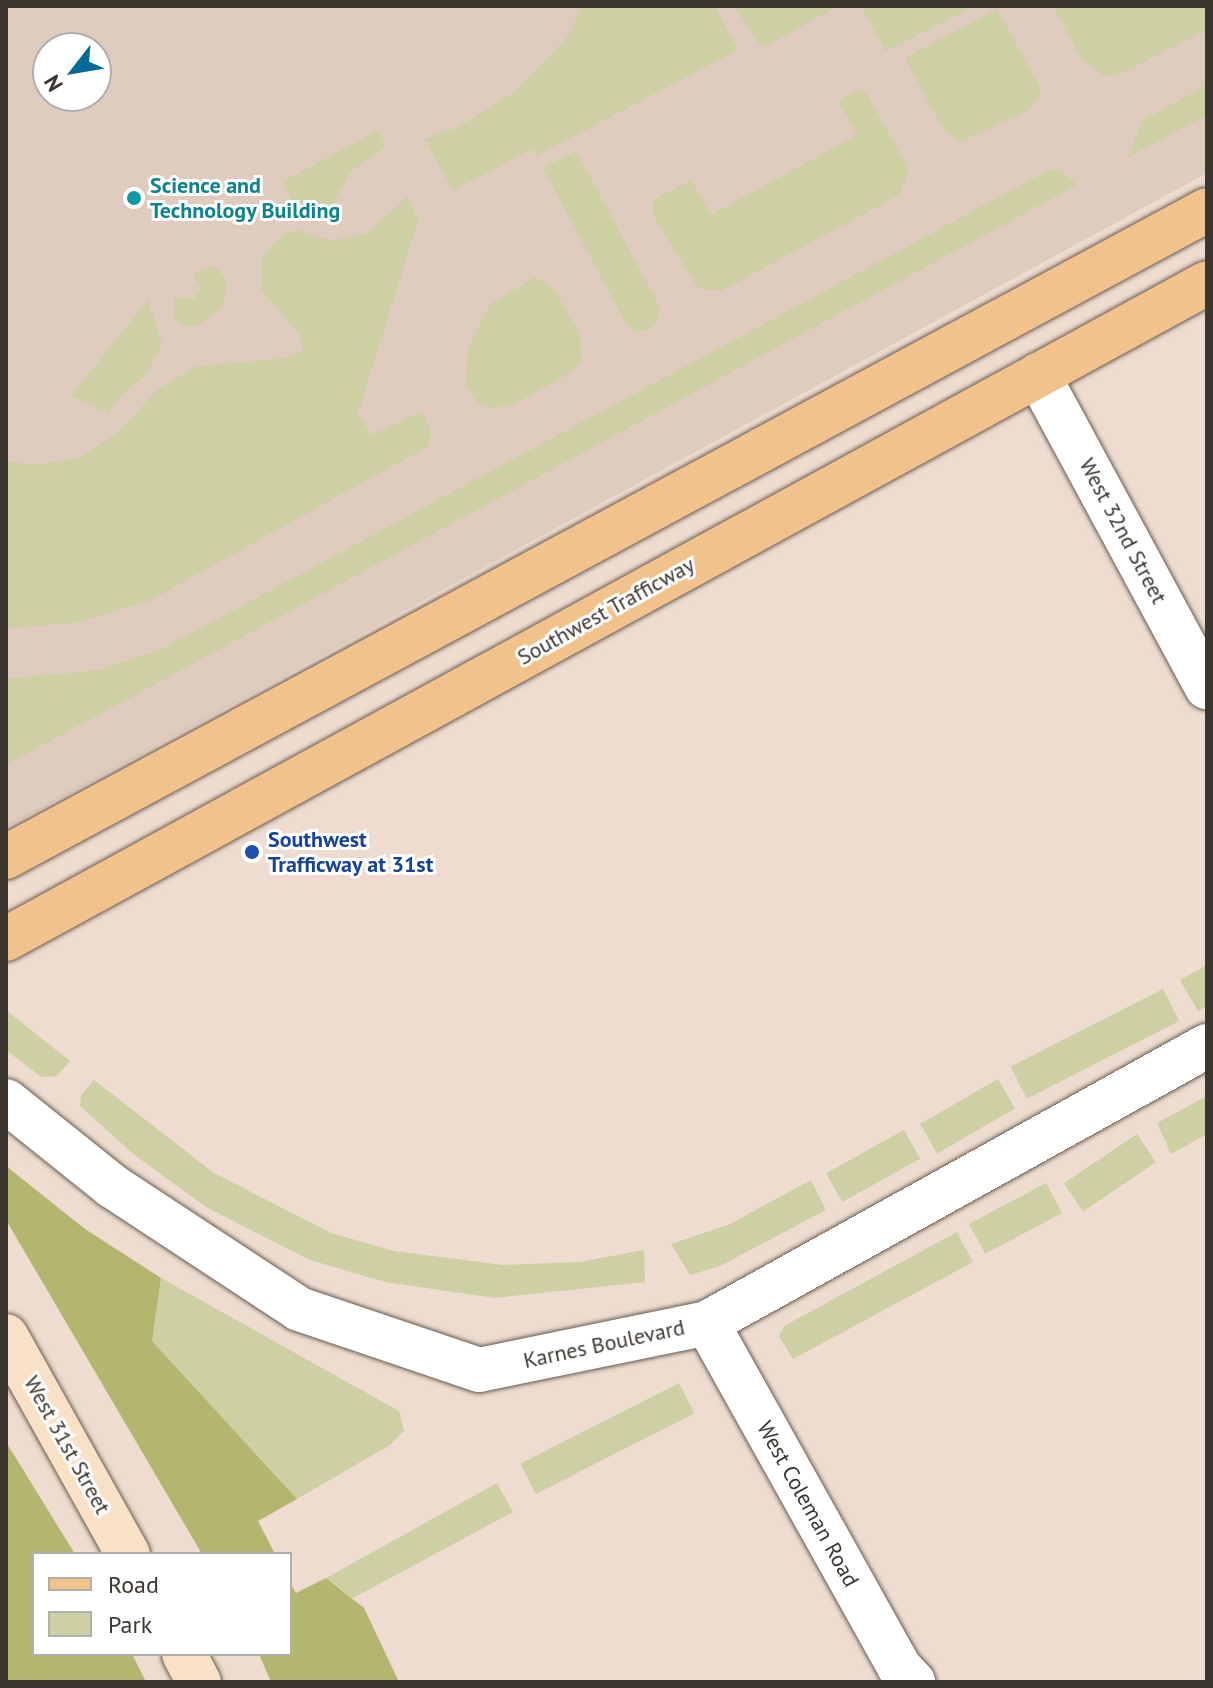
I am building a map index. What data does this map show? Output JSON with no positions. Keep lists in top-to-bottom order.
{
  "streets": {
    "main road": ["Southwest Trafficway", "West 31st Street"],
    "street": ["West 32nd Street", "Karnes Boulevard", "West Coleman Road"]
  },
  "crossings": [
    ["West 32nd Street", "Southwest Trafficway"],
    ["Karnes Boulevard", "West Coleman Road"]
  ],
  "places": ["Science and Technology Building", "Southwest Trafficway at 31st"],
  "legend": ["Road", "Park"],
  "north": "bottom left"
}
